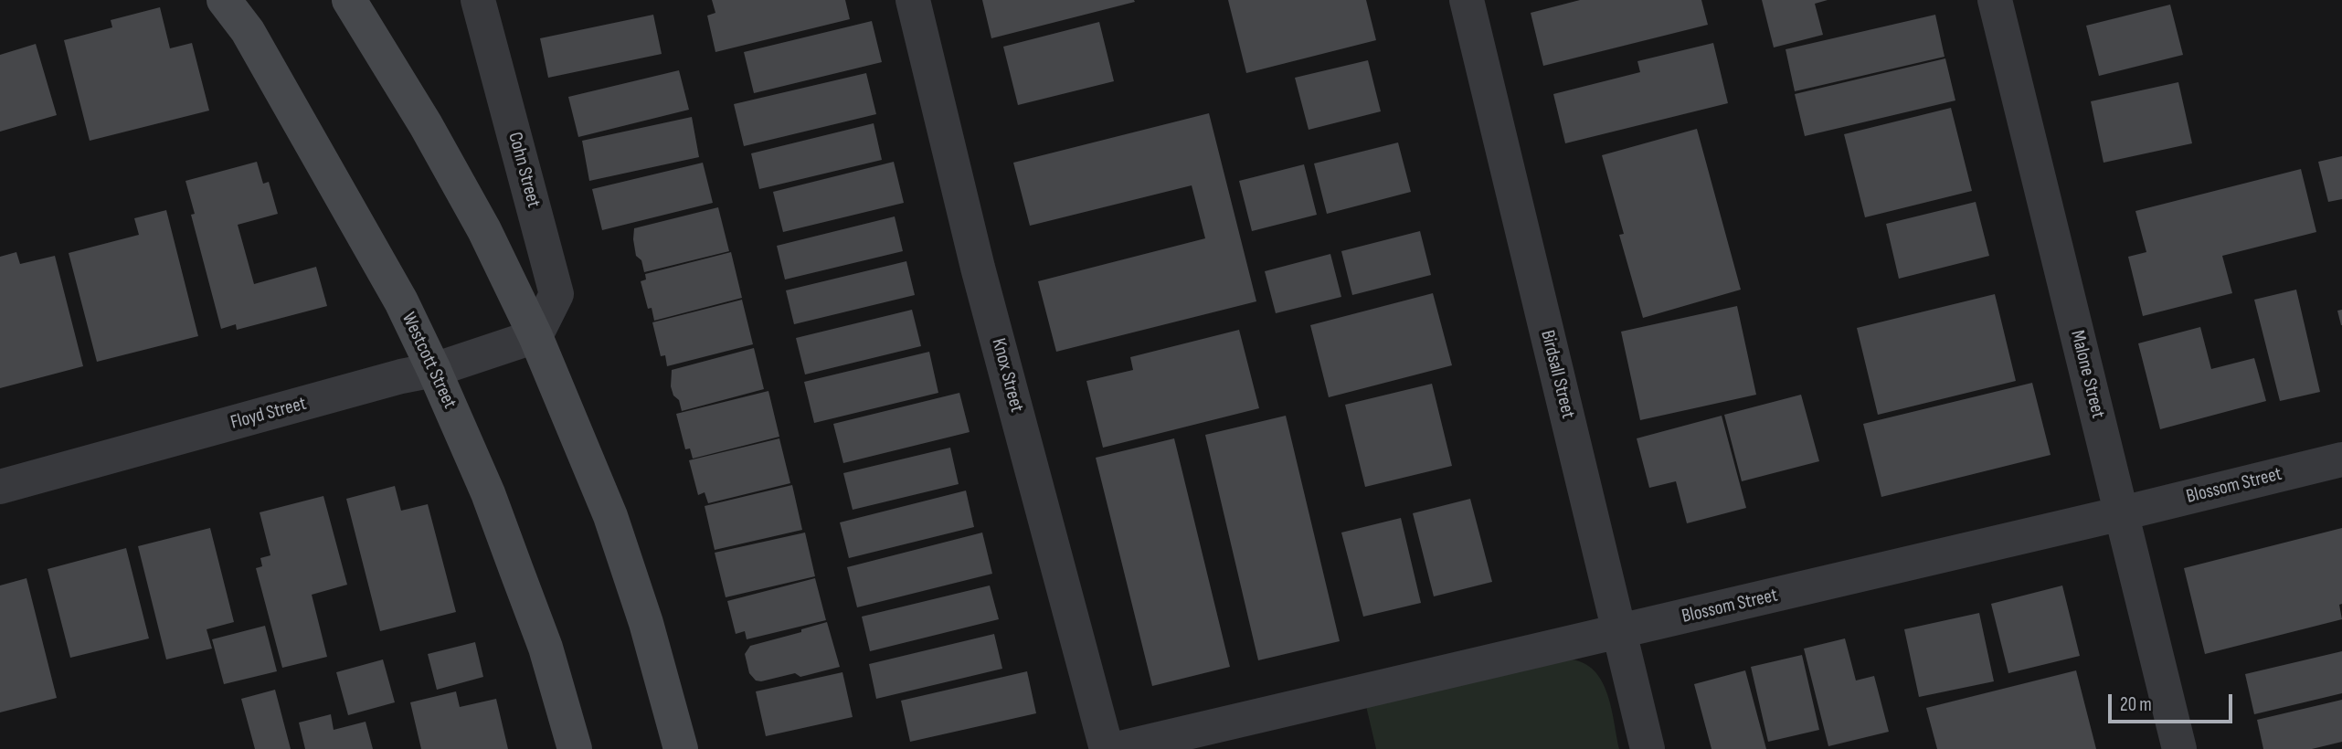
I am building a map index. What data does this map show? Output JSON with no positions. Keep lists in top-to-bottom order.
{
  "streets": {
    "main road": ["Westcott Street"],
    "street": [
      "Cohn Street",
      "Birdsall Street",
      "Malone Street",
      "Knox Street",
      "Floyd Street",
      "Blossom Street"
    ]
  },
  "crossings": [
    ["Cohn Street", "Floyd Street"],
    ["Westcott Street", "Floyd Street"],
    ["Birdsall Street", "Blossom Street"],
    ["Malone Street", "Blossom Street"]
  ],
  "scale_bar": "20 m"
}
